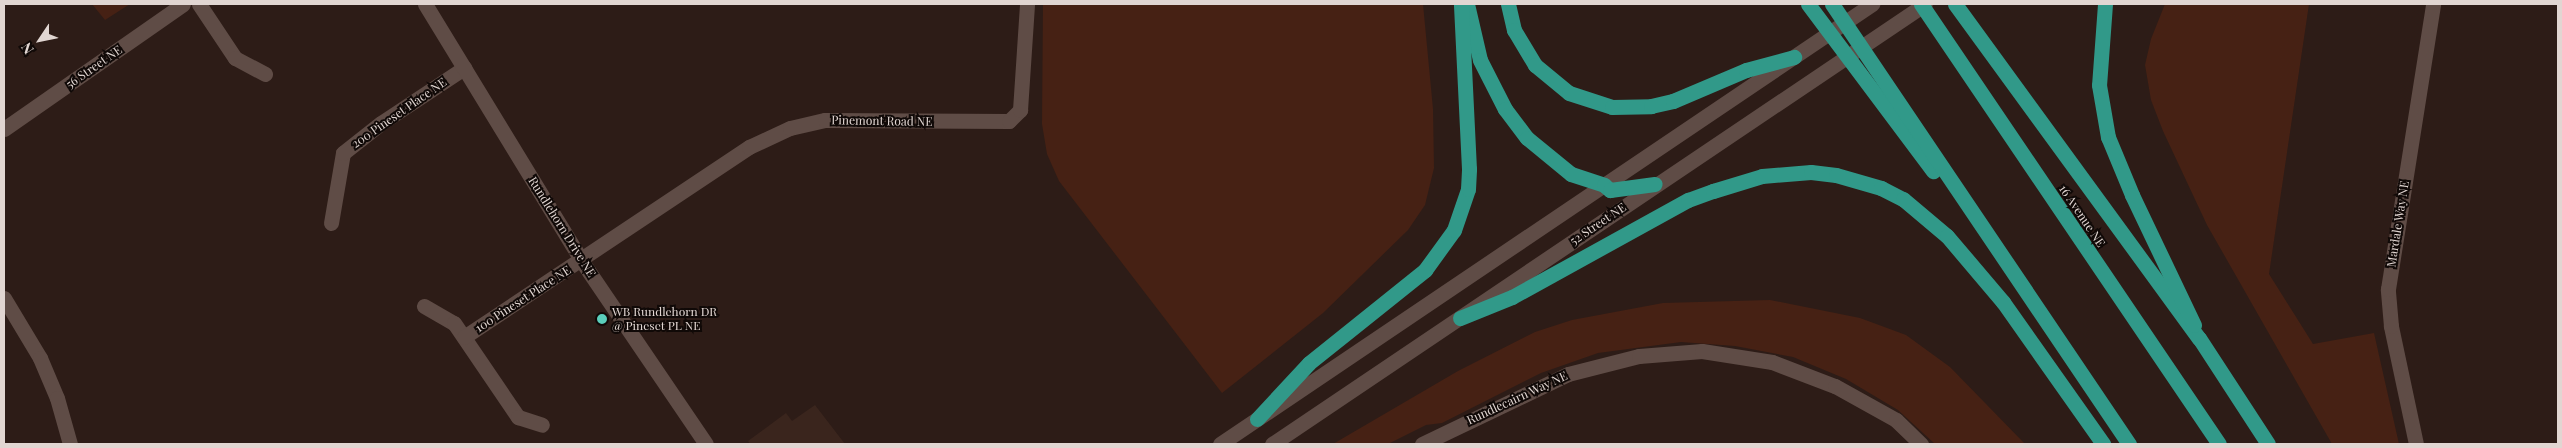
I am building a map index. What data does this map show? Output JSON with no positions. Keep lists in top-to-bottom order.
{
  "streets": {
    "highway": ["16 Avenue NE"],
    "street": [
      "56 Street NE",
      "200 Pineset Place NE",
      "Pinemont Road NE",
      "52 Street NE",
      "Mardale Way NE",
      "Rundlehorn Drive NE",
      "100 Pineset Place NE",
      "Rundlecairn Way NE"
    ]
  },
  "crossings": [
    ["200 Pineset Place NE", "Rundlehorn Drive NE"],
    ["Pinemont Road NE", "Rundlehorn Drive NE"],
    ["Pinemont Road NE", "100 Pineset Place NE"],
    ["Rundlehorn Drive NE", "100 Pineset Place NE"]
  ],
  "places": ["WB Rundlehorn DR @ Pineset PL NE"],
  "north": "bottom left"
}
